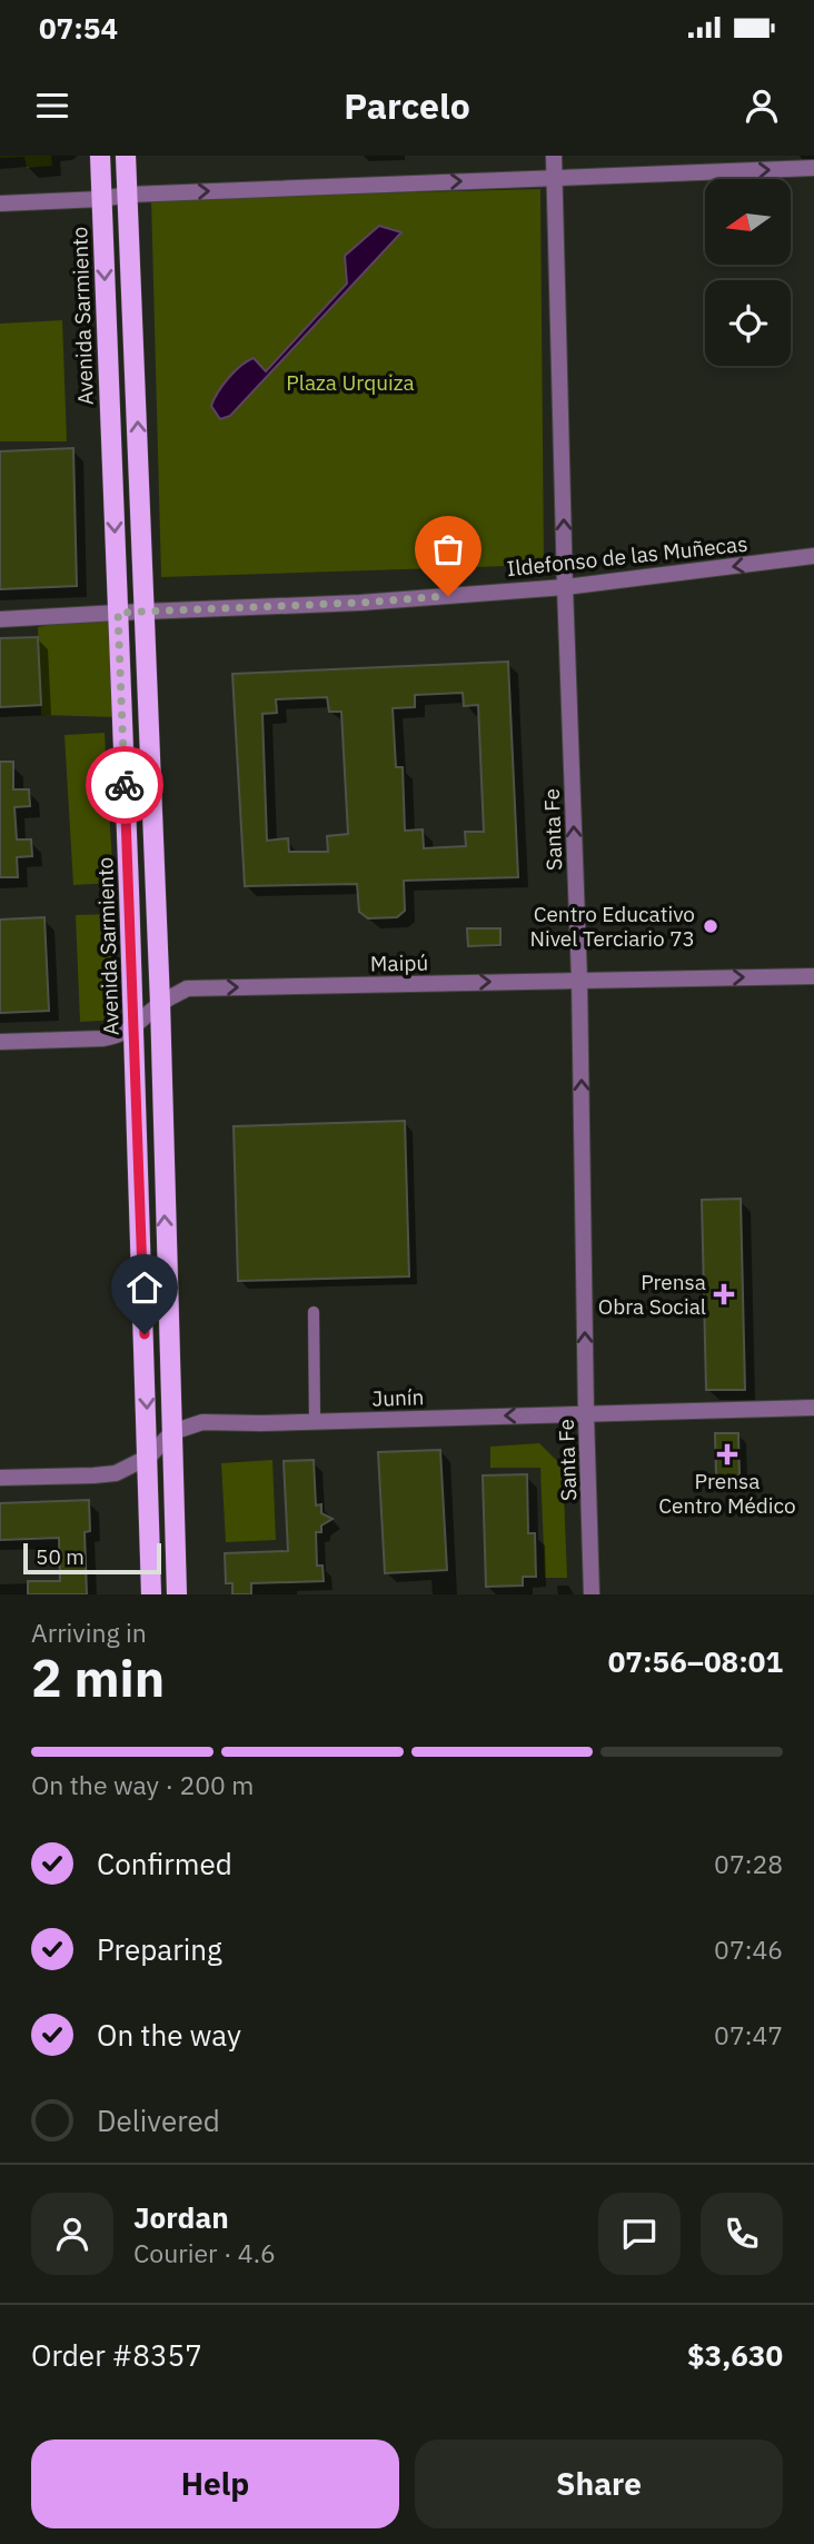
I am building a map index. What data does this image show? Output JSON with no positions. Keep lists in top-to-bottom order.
{
  "streets": {
    "main road": ["Avenida Sarmiento"],
    "street": [
      "Ildefonso de las Muñecas",
      "Santa Fe",
      "Maipú",
      "Junín"
    ]
  },
  "crossings": [
    ["Avenida Sarmiento", "Ildefonso de las Muñecas"],
    ["Avenida Sarmiento", "Maipú"],
    ["Ildefonso de las Muñecas", "Santa Fe"],
    ["Santa Fe", "Maipú"],
    ["Santa Fe", "Junín"]
  ],
  "one_way": ["Santa Fe", "Maipú", "Junín"],
  "parks": ["Plaza Urquiza"],
  "places": {
    "other": ["Centro Educativo Nivel Terciario 73"],
    "health": ["Prensa Obra Social", "Prensa Centro Médico"]
  },
  "scale_bar": "50 m",
  "north": "left",
  "page": {
    "status": "07:54",
    "header": "Parcelo",
    "scale": "50 m",
    "heading": ["2 min", "Arriving in", "07:56–08:01"],
    "panel": [
      "Jordan",
      "Courier · 4.6",
      "Order #8357",
      "$3,630"
    ],
    "bar": "On the way · 200 m",
    "list": [
      ["Confirmed", "07:28"],
      ["Preparing", "07:46"],
      ["On the way", "07:47"],
      "Delivered"
    ],
    "buttons": ["Help", "Share"]
  }
}
